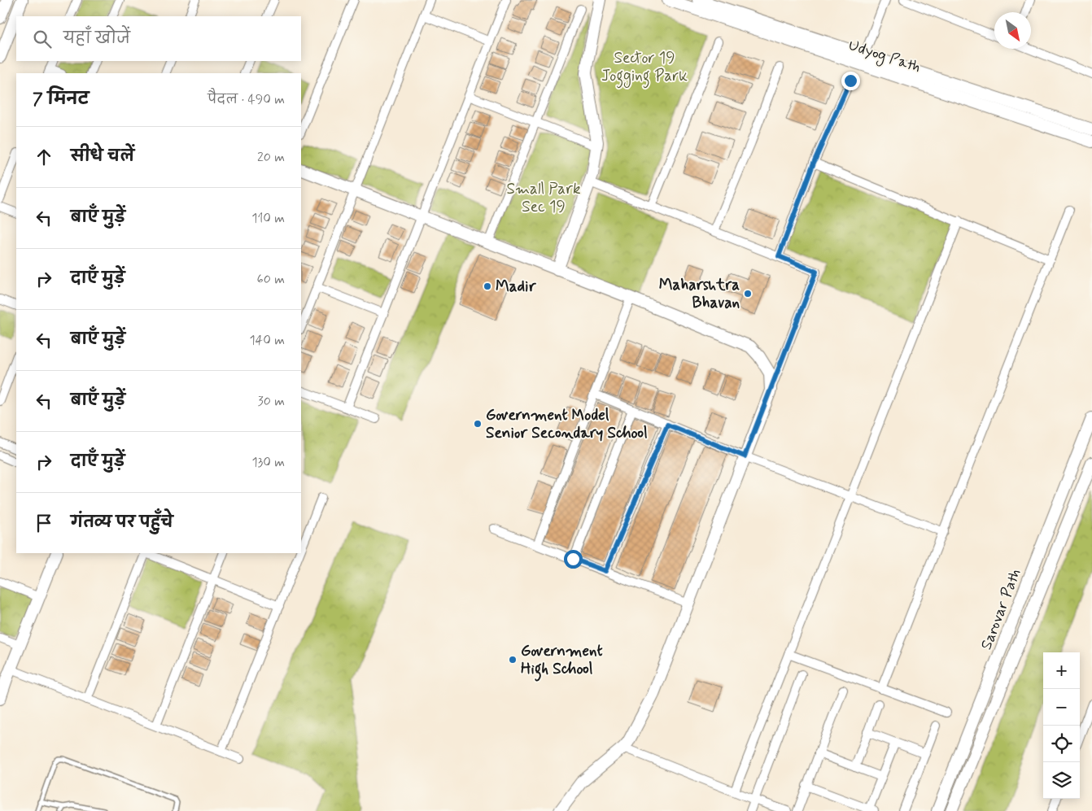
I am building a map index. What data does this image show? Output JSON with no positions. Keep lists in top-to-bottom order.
{
  "streets": {
    "main road": ["Udyog Path", "Sarovar Path"]
  },
  "parks": ["Sector 19 Jogging Park", "Small Park Sec 19"],
  "places": [
    "Madir",
    "Maharshtra Bhavan",
    "Government Model Senior Secondary School",
    "Government High School"
  ],
  "north": "bottom right",
  "page": {
    "search": "यहाँ खोजें",
    "heading": ["7 मिनट", "पैदल · 490 m"],
    "list": [
      ["सीधे चलें", "20 m"],
      ["बाएँ मुड़ें", "110 m"],
      ["दाएँ मुड़ें", "60 m"],
      ["बाएँ मुड़ें", "140 m"],
      ["बाएँ मुड़ें", "30 m"],
      ["दाएँ मुड़ें", "130 m"],
      "गंतव्य पर पहुँचे"
    ],
    "map_buttons": ["+", "−"]
  }
}
